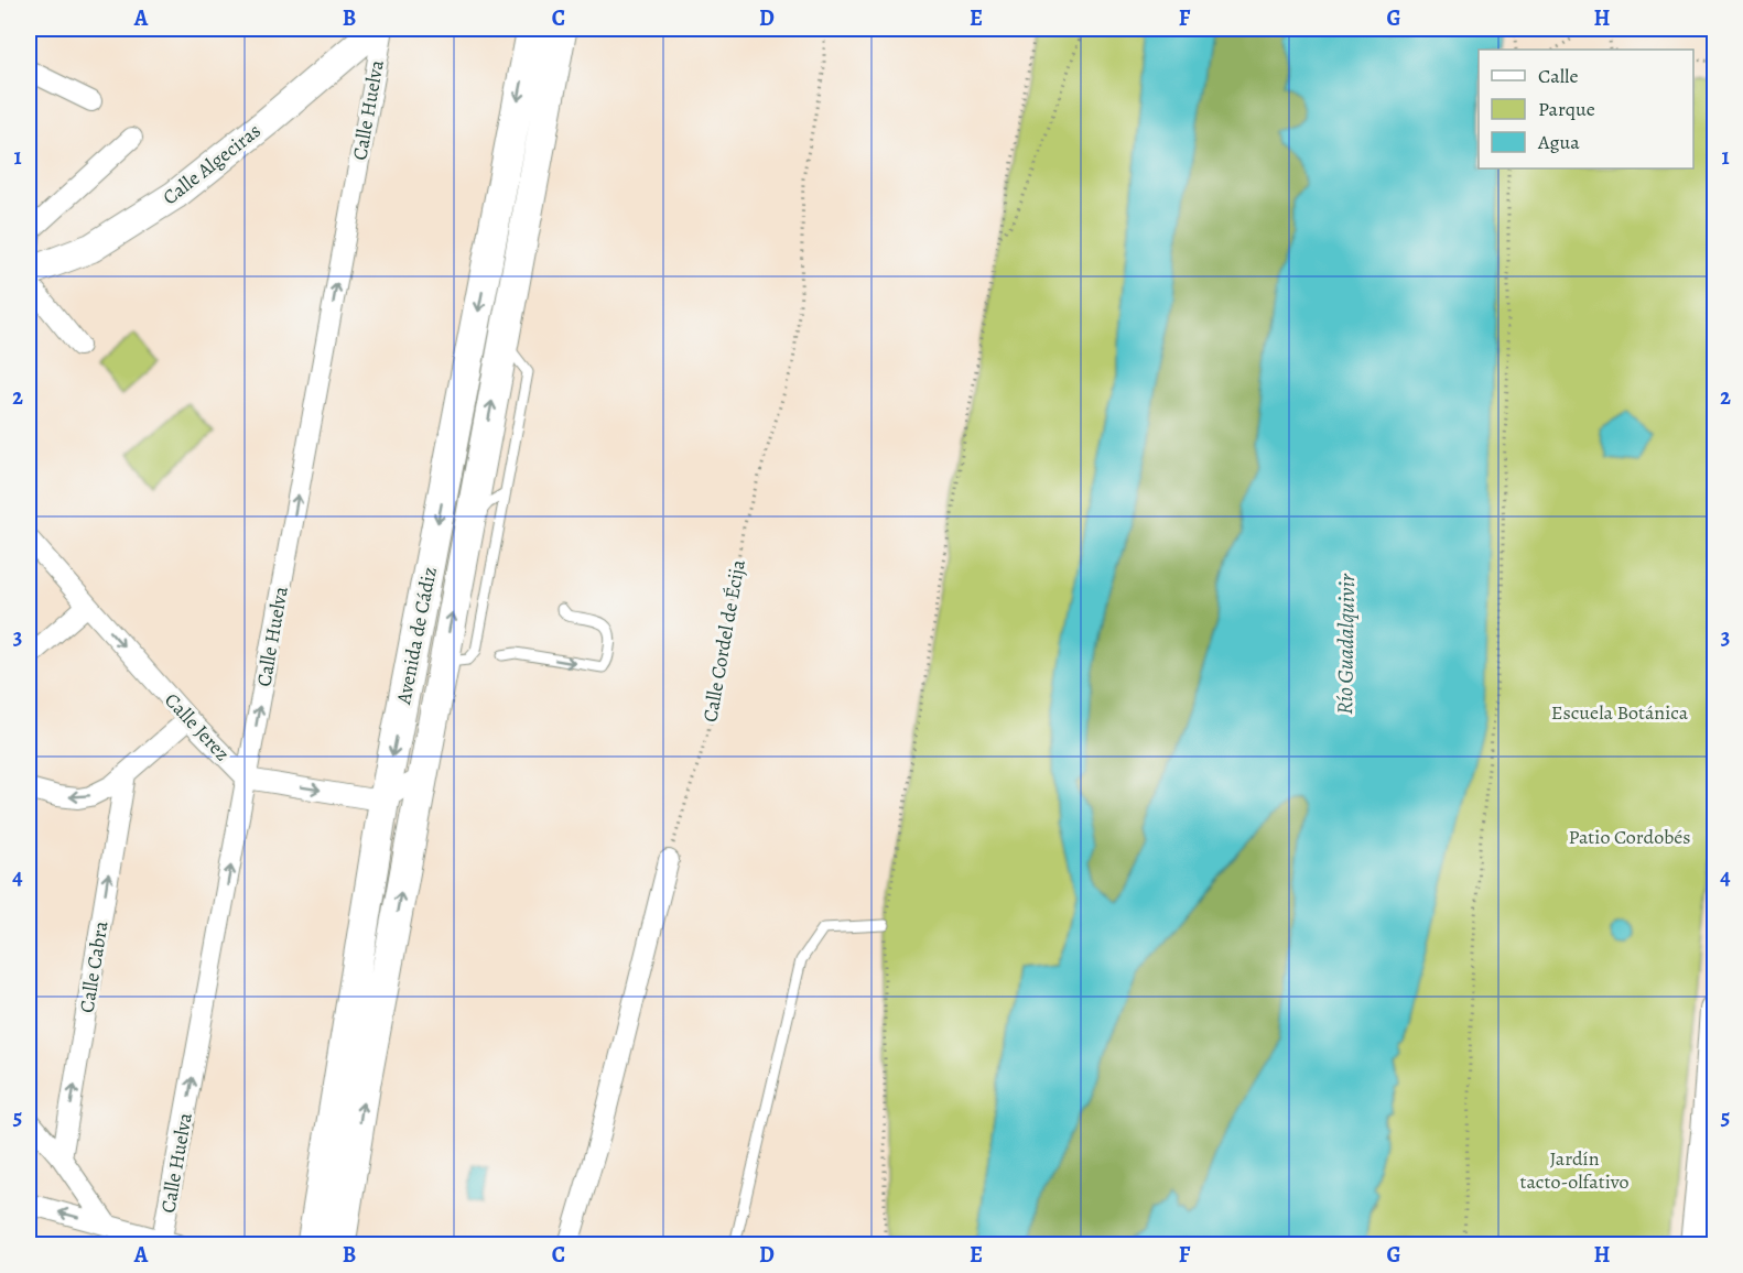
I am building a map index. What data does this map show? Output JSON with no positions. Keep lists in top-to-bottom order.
{
  "streets": {
    "main road": ["Avenida de Cádiz"],
    "street": [
      "Calle Huelva",
      "Calle Algeciras",
      "Calle Jerez",
      "Calle Cabra"
    ],
    "path": ["Calle Cordel de Écija"]
  },
  "crossings": [
    ["Calle Huelva", "Calle Jerez"],
    ["Avenida de Cádiz", "Calle Jerez"]
  ],
  "one_way": ["Calle Huelva", "Calle Jerez", "Calle Cabra"],
  "water": ["Río Guadalquivir"],
  "parks": ["Escuela Botánica", "Patio Cordobés", "Jardín tacto-olfativo"],
  "legend": ["Calle", "Parque", "Agua"],
  "grid": {
    "columns": [
      "A",
      "B",
      "C",
      "D",
      "E",
      "F",
      "G",
      "H"
    ],
    "rows": [
      "1",
      "2",
      "3",
      "4",
      "5"
    ]
  }
}
